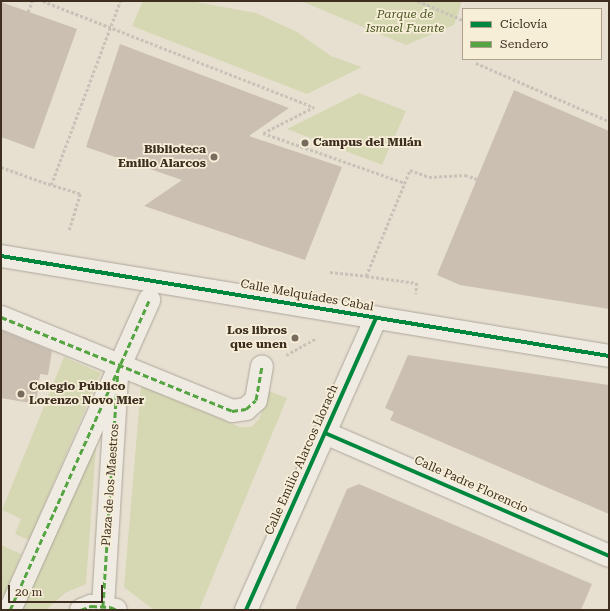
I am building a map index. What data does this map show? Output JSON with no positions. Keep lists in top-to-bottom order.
{
  "streets": {
    "street": [
      "Calle Melquíades Cabal",
      "Calle Emilio Alarcos Llorach",
      "Plaza de los Maestros",
      "Calle Padre Florencio"
    ]
  },
  "crossings": [
    ["Calle Melquíades Cabal", "Calle Emilio Alarcos Llorach"],
    ["Calle Emilio Alarcos Llorach", "Calle Padre Florencio"]
  ],
  "parks": ["Parque de Ismael Fuente"],
  "places": [
    "Campus del Milán",
    "Biblioteca Emilio Alarcos",
    "Los libros que unen",
    "Colegio Público Lorenzo Novo Mier"
  ],
  "legend": ["Ciclovía", "Sendero"],
  "scale_bar": "20 m"
}
